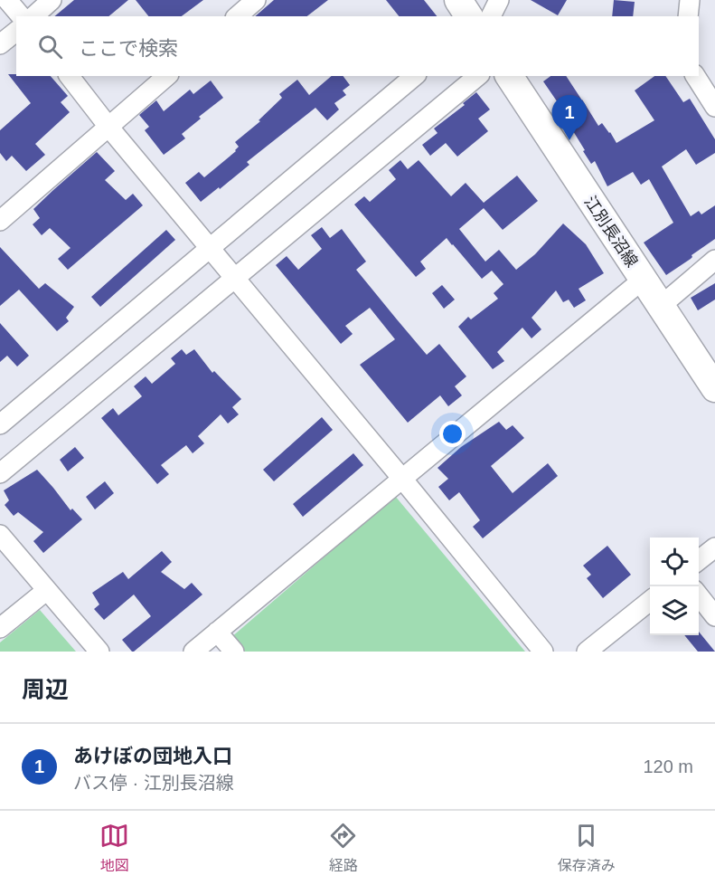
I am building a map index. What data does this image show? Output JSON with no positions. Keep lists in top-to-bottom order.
{
  "streets": {
    "main road": ["江別長沼線"]
  },
  "page": {
    "search": "ここで検索",
    "pins": "1",
    "heading": "周辺",
    "list": [
      {
        "mark": "1",
        "name": "あけぼの団地入口",
        "note": "バス停 · 江別長沼線",
        "value": "120 m"
      }
    ],
    "nav": ["地図", "経路", "保存済み"]
  }
}
